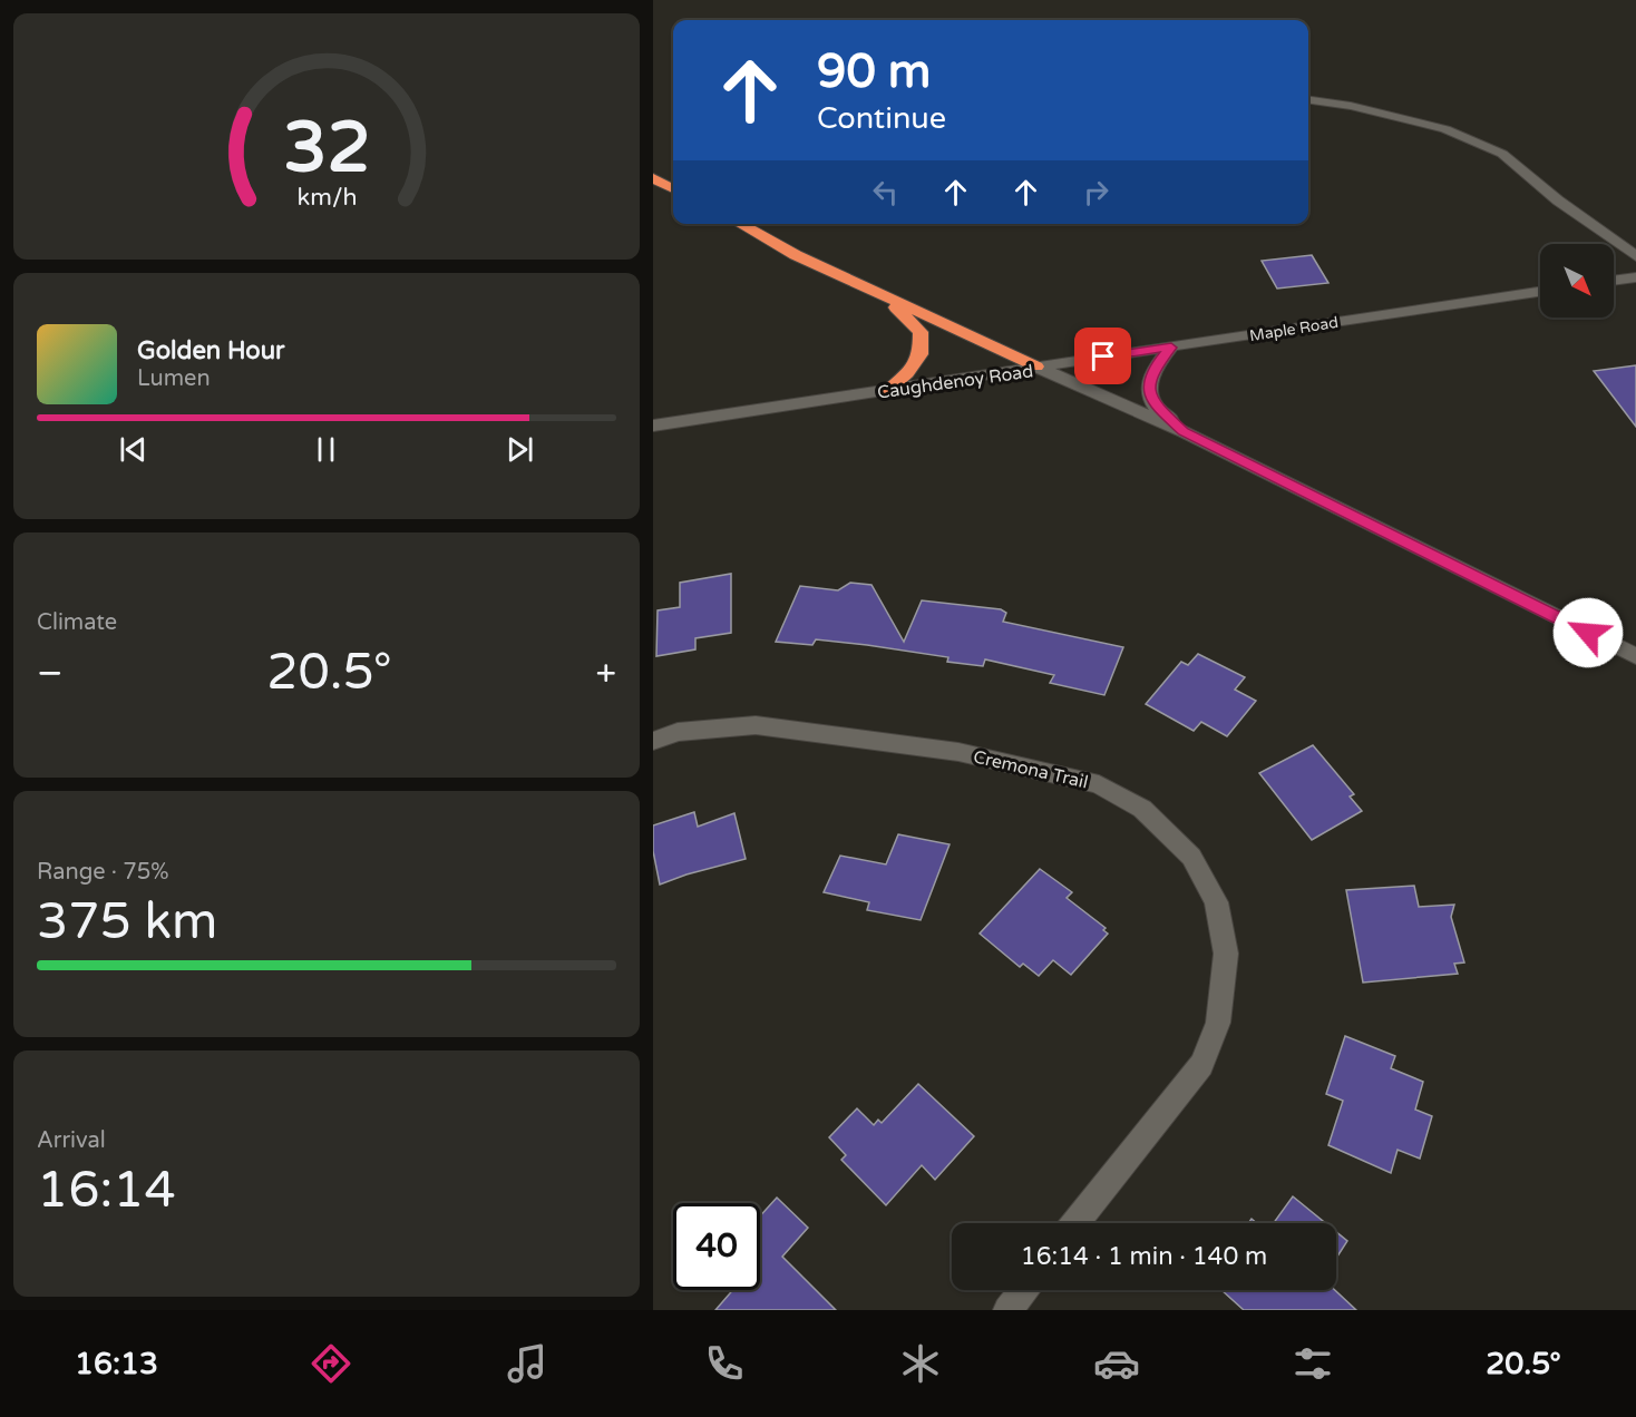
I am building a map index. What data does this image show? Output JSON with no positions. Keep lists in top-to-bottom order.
{
  "streets": {
    "street": ["Maple Road", "Caughdenoy Road", "Cremona Trail"]
  },
  "crossings": [
    ["Maple Road", "Caughdenoy Road"]
  ],
  "north": "bottom right",
  "page": {
    "turn": ["90 m", "Continue"],
    "song": ["Golden Hour", "Lumen"],
    "tile": [
      "Climate",
      ["Range · 75%", "375 km"],
      ["Arrival", "16:14"]
    ],
    "heat": ["−", "20.5°", "+"],
    "limit": "40",
    "trip": "16:14 · 1 min · 140 m",
    "tabs": ["16:13", "20.5°"],
    "gauge": ["32", "km/h"]
  }
}
